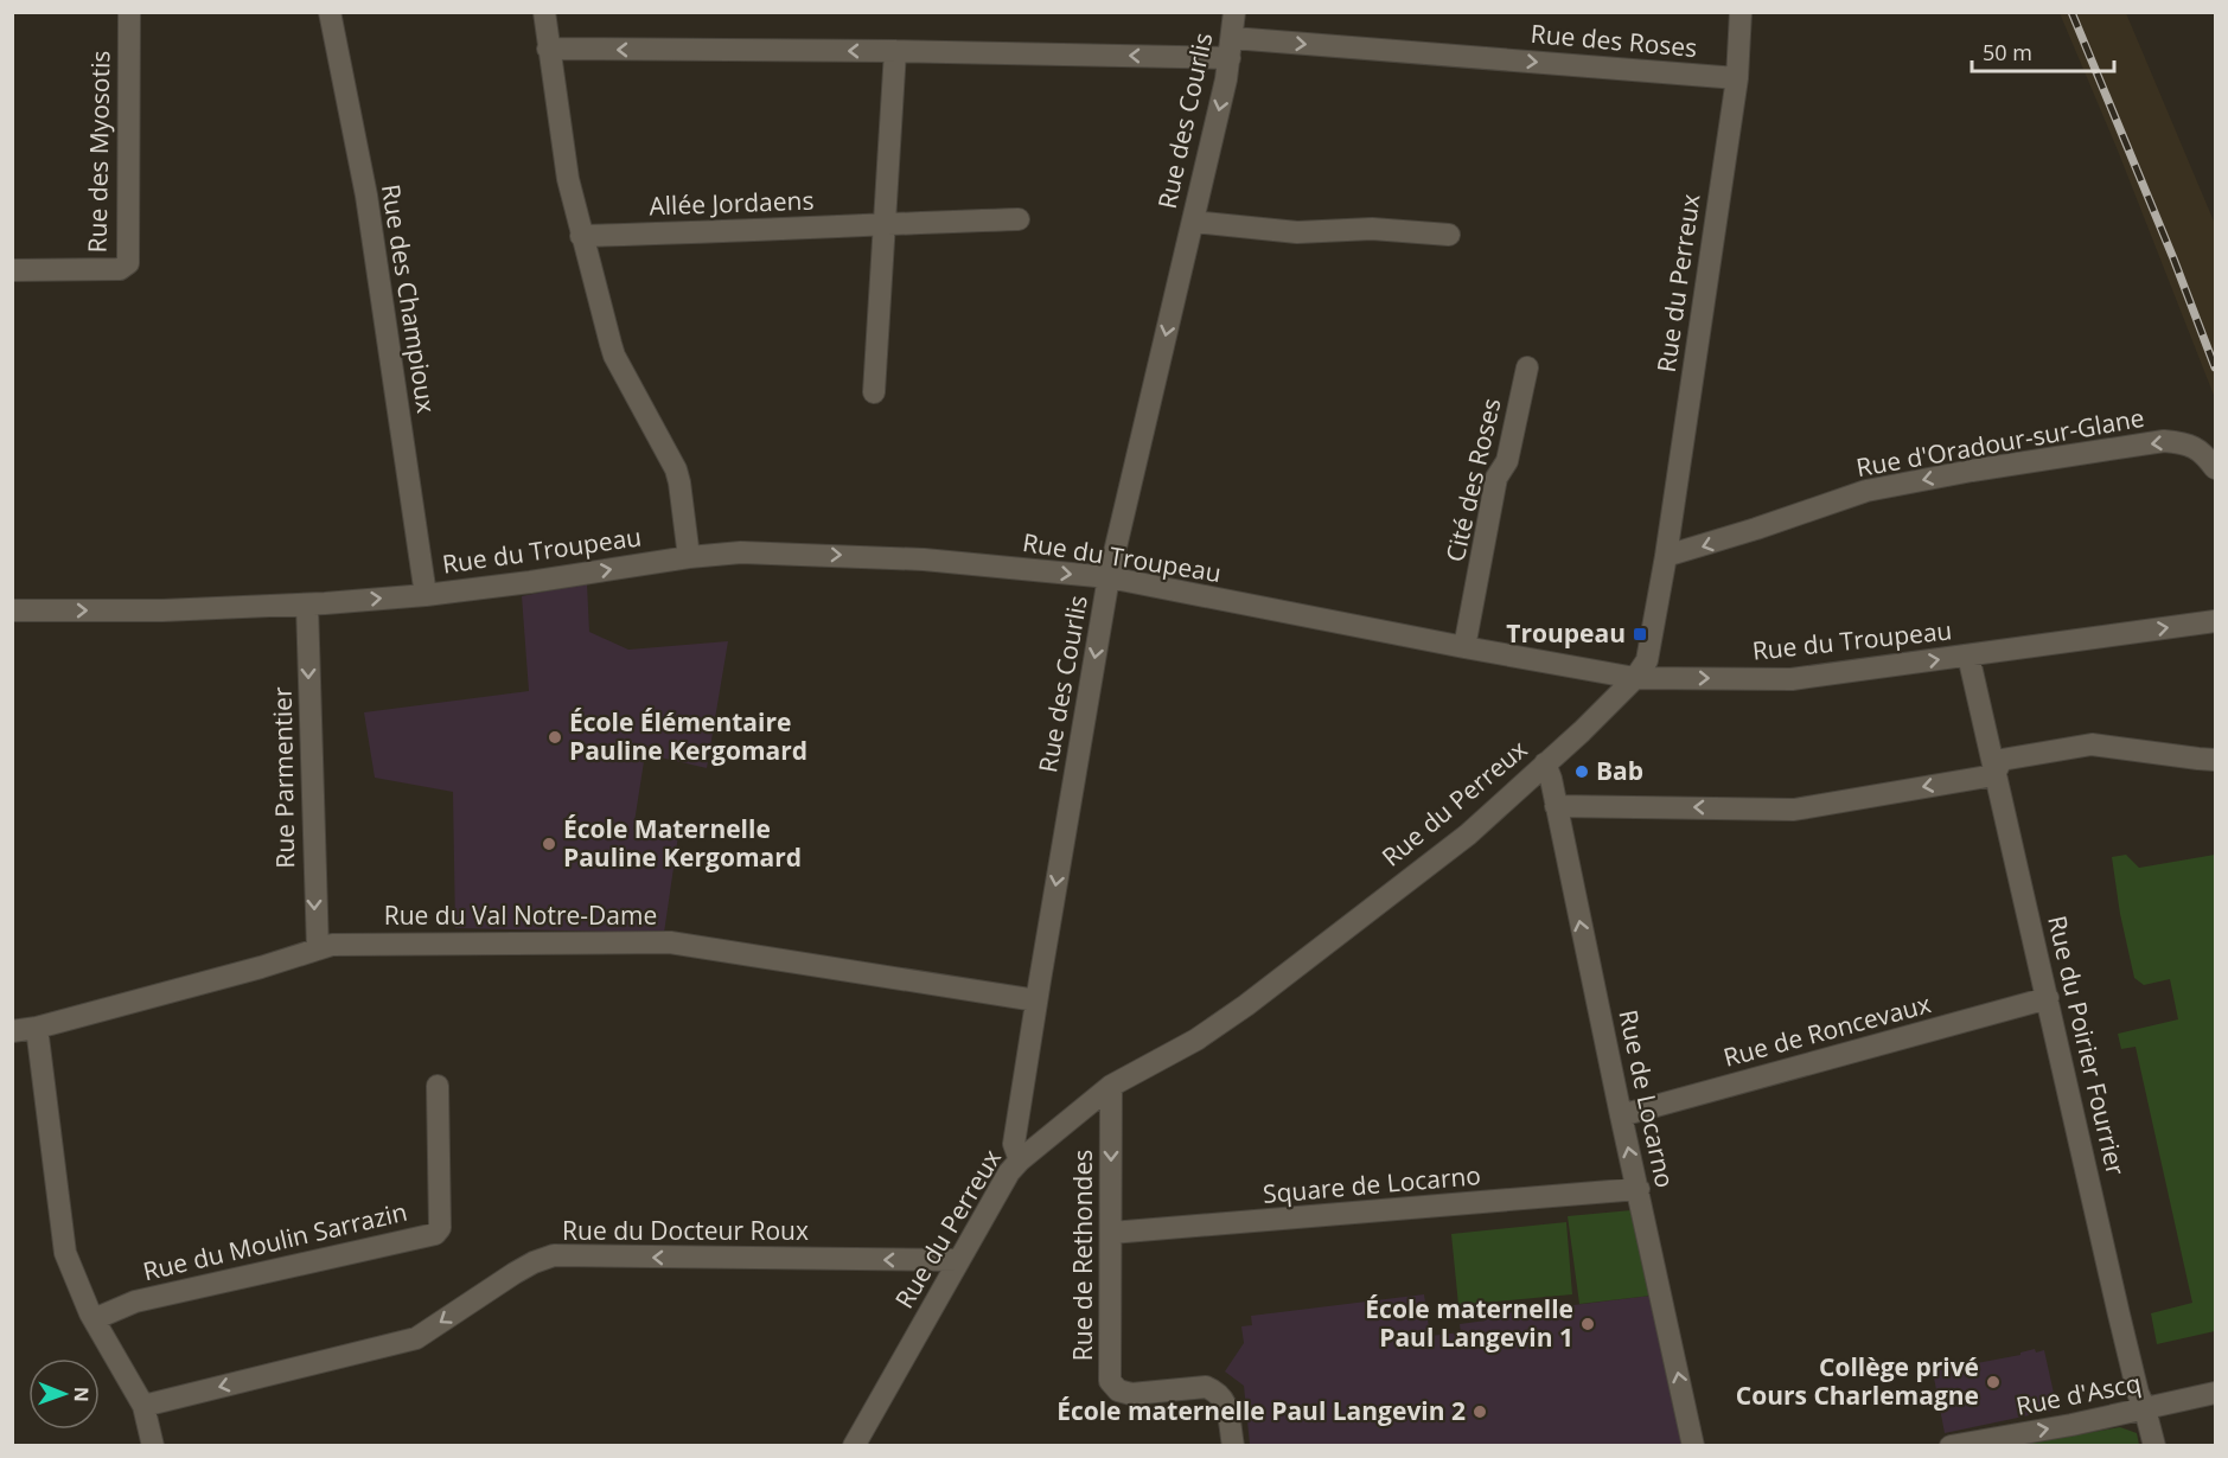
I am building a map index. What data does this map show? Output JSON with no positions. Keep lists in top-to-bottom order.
{
  "streets": {
    "street": [
      "Rue des Roses",
      "Rue des Courlis",
      "Rue des Myosotis",
      "Allée Jordaens",
      "Rue du Perreux",
      "Rue des Champioux",
      "Rue d'Oradour-sur-Glane",
      "Cité des Roses",
      "Rue du Troupeau",
      "Rue Parmentier",
      "Rue du Val Notre-Dame",
      "Rue de Roncevaux",
      "Rue du Poirier Fourrier",
      "Rue de Locarno",
      "Square de Locarno",
      "Rue du Docteur Roux",
      "Rue du Moulin Sarrazin",
      "Rue de Rethondes",
      "Rue d'Ascq"
    ]
  },
  "crossings": [
    ["Rue des Roses", "Rue des Courlis"],
    ["Rue des Roses", "Rue du Perreux"],
    ["Rue des Courlis", "Rue du Perreux"],
    ["Rue des Courlis", "Rue du Troupeau"],
    ["Rue des Courlis", "Rue du Val Notre-Dame"],
    ["Rue du Perreux", "Rue d'Oradour-sur-Glane"],
    ["Rue du Perreux", "Rue du Troupeau"],
    ["Rue du Perreux", "Rue de Locarno"],
    ["Rue du Perreux", "Rue du Docteur Roux"],
    ["Rue du Perreux", "Rue de Rethondes"],
    ["Rue des Champioux", "Rue du Troupeau"],
    ["Cité des Roses", "Rue du Troupeau"],
    ["Rue du Troupeau", "Rue Parmentier"],
    ["Rue du Troupeau", "Rue du Poirier Fourrier"],
    ["Rue Parmentier", "Rue du Val Notre-Dame"],
    ["Rue de Roncevaux", "Rue du Poirier Fourrier"],
    ["Rue de Roncevaux", "Rue de Locarno"],
    ["Rue du Poirier Fourrier", "Rue d'Ascq"],
    ["Rue de Locarno", "Square de Locarno"],
    ["Square de Locarno", "Rue de Rethondes"]
  ],
  "one_way": [
    "Rue des Courlis",
    "Rue d'Oradour-sur-Glane",
    "Rue Parmentier",
    "Rue de Locarno",
    "Rue du Docteur Roux",
    "Rue d'Ascq"
  ],
  "places": {
    "transit": ["Troupeau"],
    "other": [
      "École Élémentaire Pauline Kergomard",
      "Bab",
      "École Maternelle Pauline Kergomard",
      "École maternelle Paul Langevin 1",
      "Collège privé Cours Charlemagne",
      "École maternelle Paul Langevin 2"
    ]
  },
  "scale_bar": "50 m",
  "north": "right"
}
